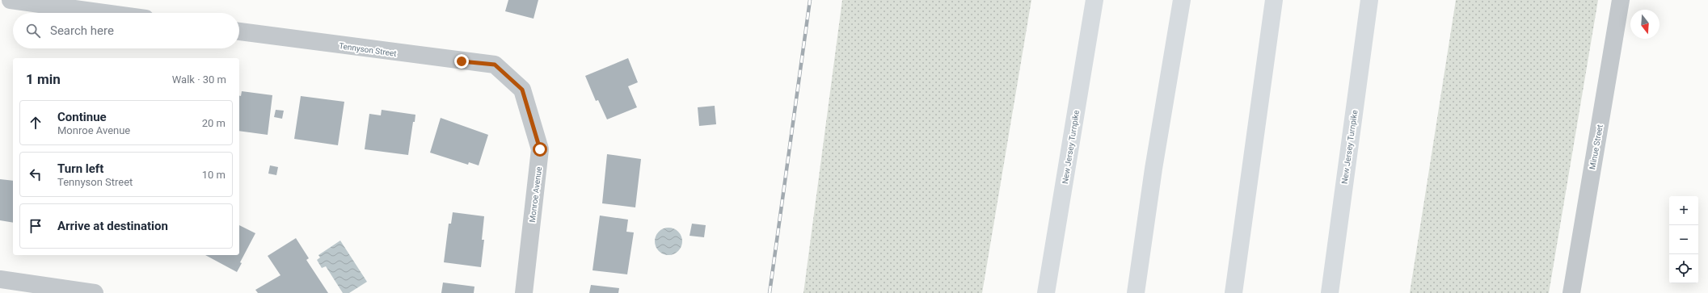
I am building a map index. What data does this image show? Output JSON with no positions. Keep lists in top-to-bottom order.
{
  "streets": {
    "highway": ["New Jersey Turnpike"],
    "street": ["Tennyson Street", "Minue Street", "Monroe Avenue"]
  },
  "crossings": [
    ["Tennyson Street", "Monroe Avenue"]
  ],
  "north": "bottom",
  "page": {
    "search": "Search here",
    "heading": ["1 min", "Walk · 30 m"],
    "list": [
      ["Continue", "Monroe Avenue", "20 m"],
      ["Turn left", "Tennyson Street", "10 m"],
      "Arrive at destination"
    ],
    "map_buttons": ["+", "−"]
  }
}
